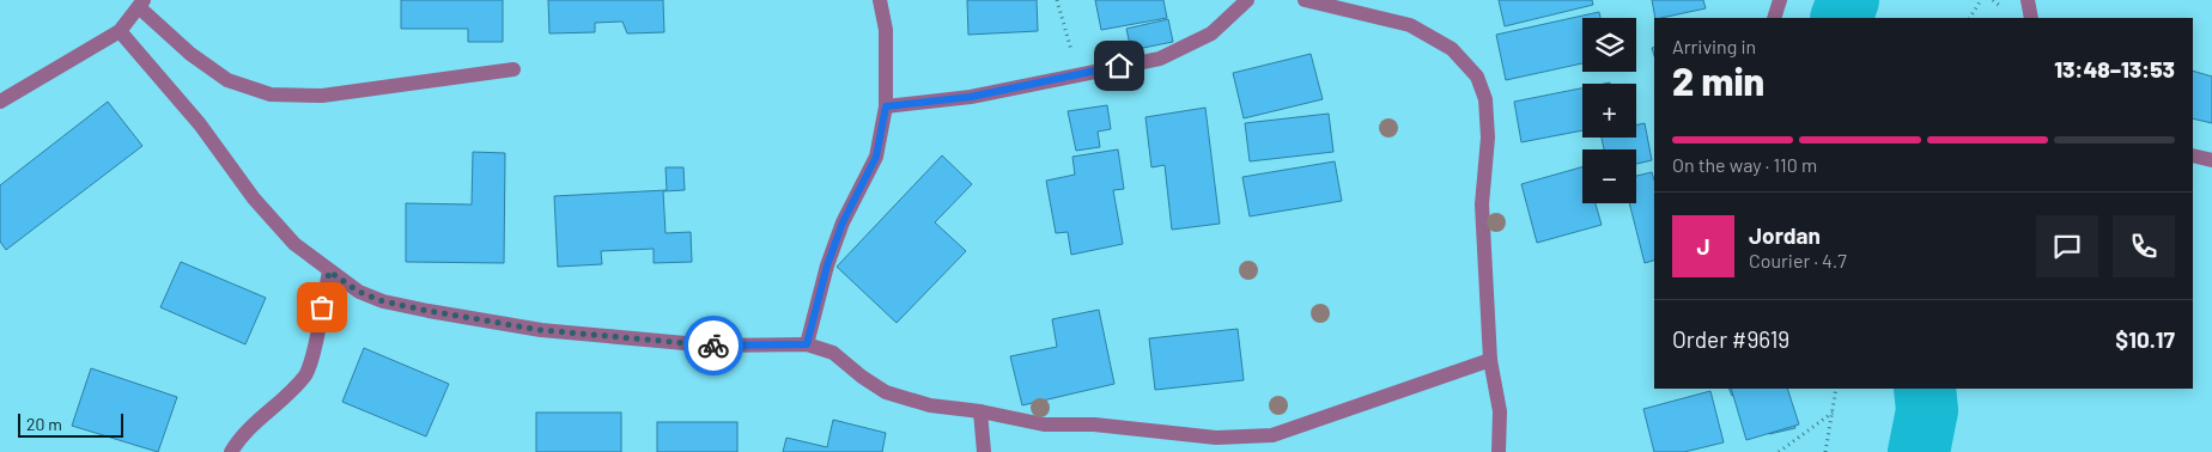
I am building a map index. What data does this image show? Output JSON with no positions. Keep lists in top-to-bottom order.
{
  "scale_bar": "20 m",
  "page": {
    "map_buttons": ["+", "−"],
    "heading": ["2 min", "Arriving in", "13:48–13:53"],
    "panel": [
      "Jordan",
      "Courier · 4.7",
      "Order #9619",
      "$10.17"
    ],
    "bar": "On the way · 110 m",
    "round": "J",
    "scale": "20 m"
  }
}
